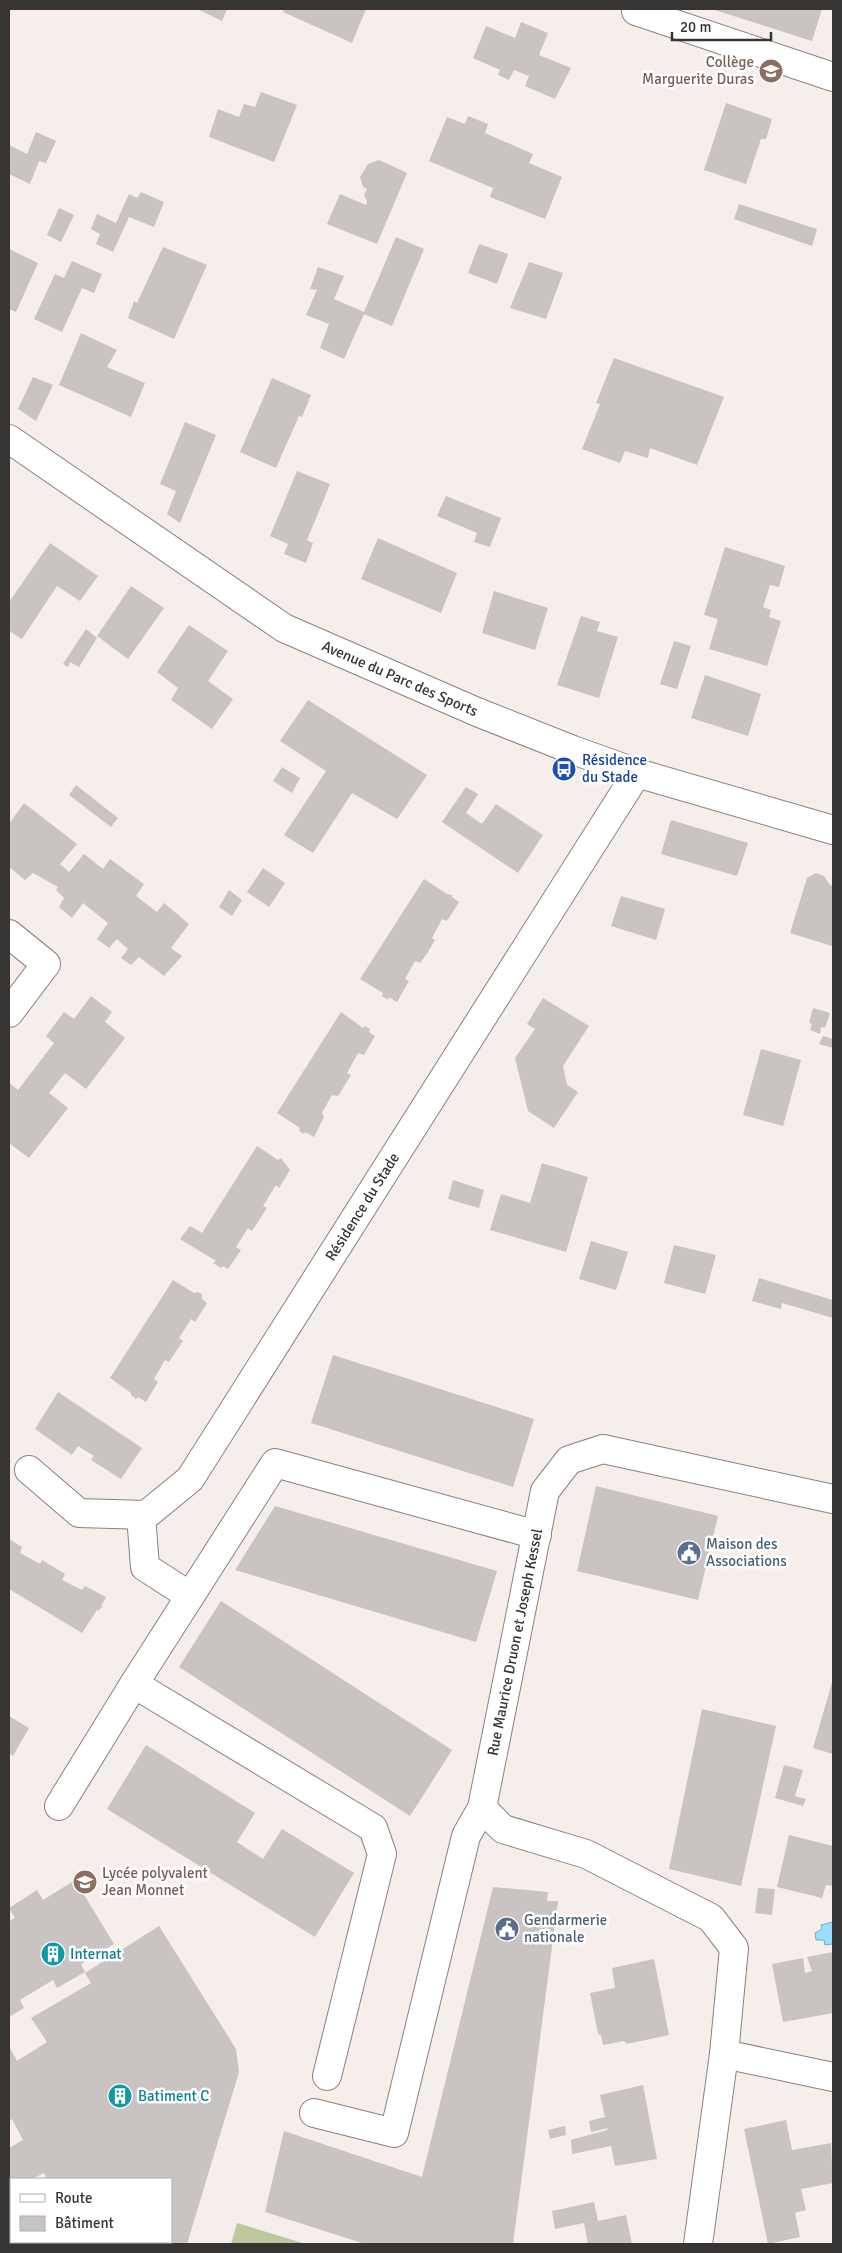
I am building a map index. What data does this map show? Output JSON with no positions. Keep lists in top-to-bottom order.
{
  "streets": {
    "street": ["Avenue du Parc des Sports", "Résidence du Stade", "Rue Maurice Druon et Joseph Kessel"]
  },
  "crossings": [
    ["Avenue du Parc des Sports", "Résidence du Stade"]
  ],
  "places": {
    "school or university": ["Collège Marguerite Duras", "Lycée polyvalent Jean Monnet"],
    "bus stop": ["Résidence du Stade"],
    "public building": ["Maison des Associations", "Gendarmerie nationale"],
    "building": ["Internat", "Batiment C"]
  },
  "legend": ["Route", "Bâtiment"],
  "scale_bar": "20 m"
}
